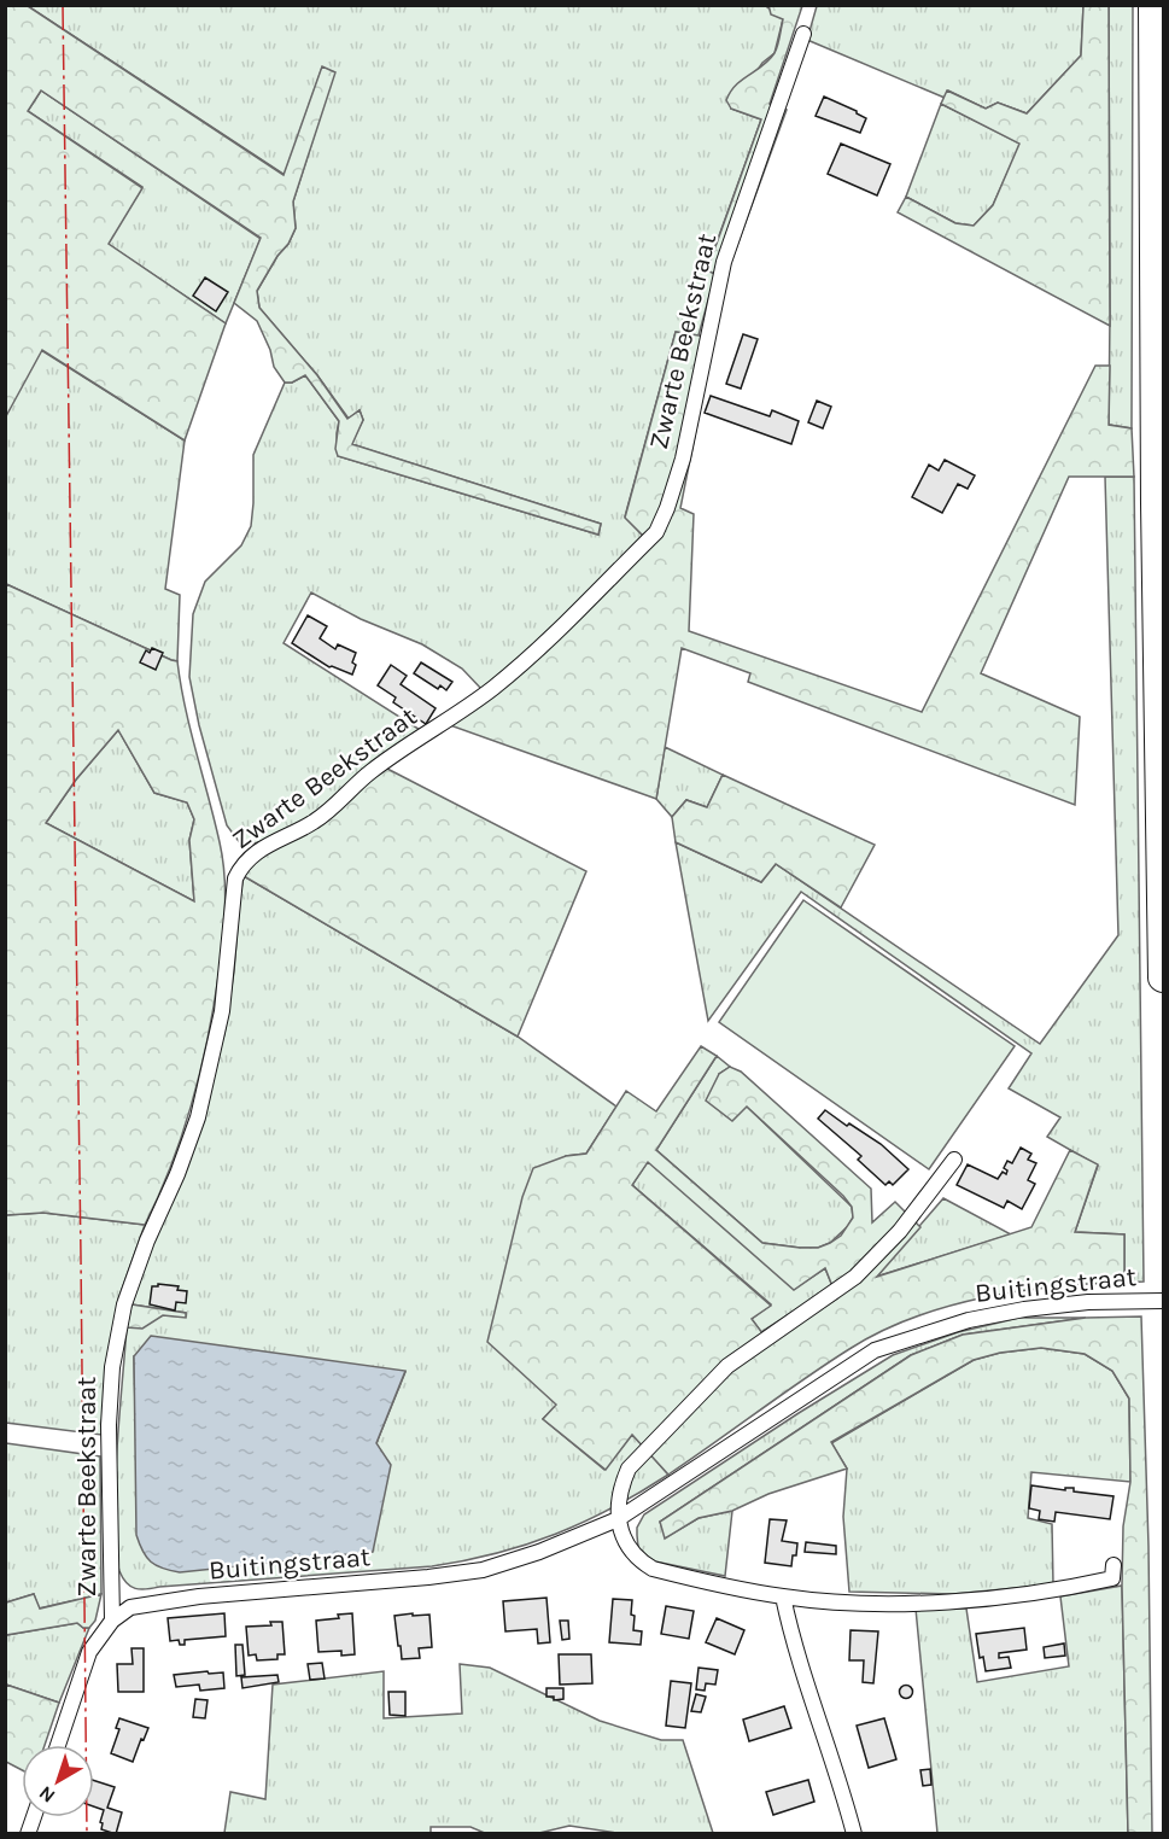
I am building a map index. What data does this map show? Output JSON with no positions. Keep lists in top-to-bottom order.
{
  "streets": {
    "street": ["Zwarte Beekstraat", "Buitingstraat"]
  },
  "crossings": [
    ["Zwarte Beekstraat", "Buitingstraat"]
  ],
  "north": "bottom left"
}
